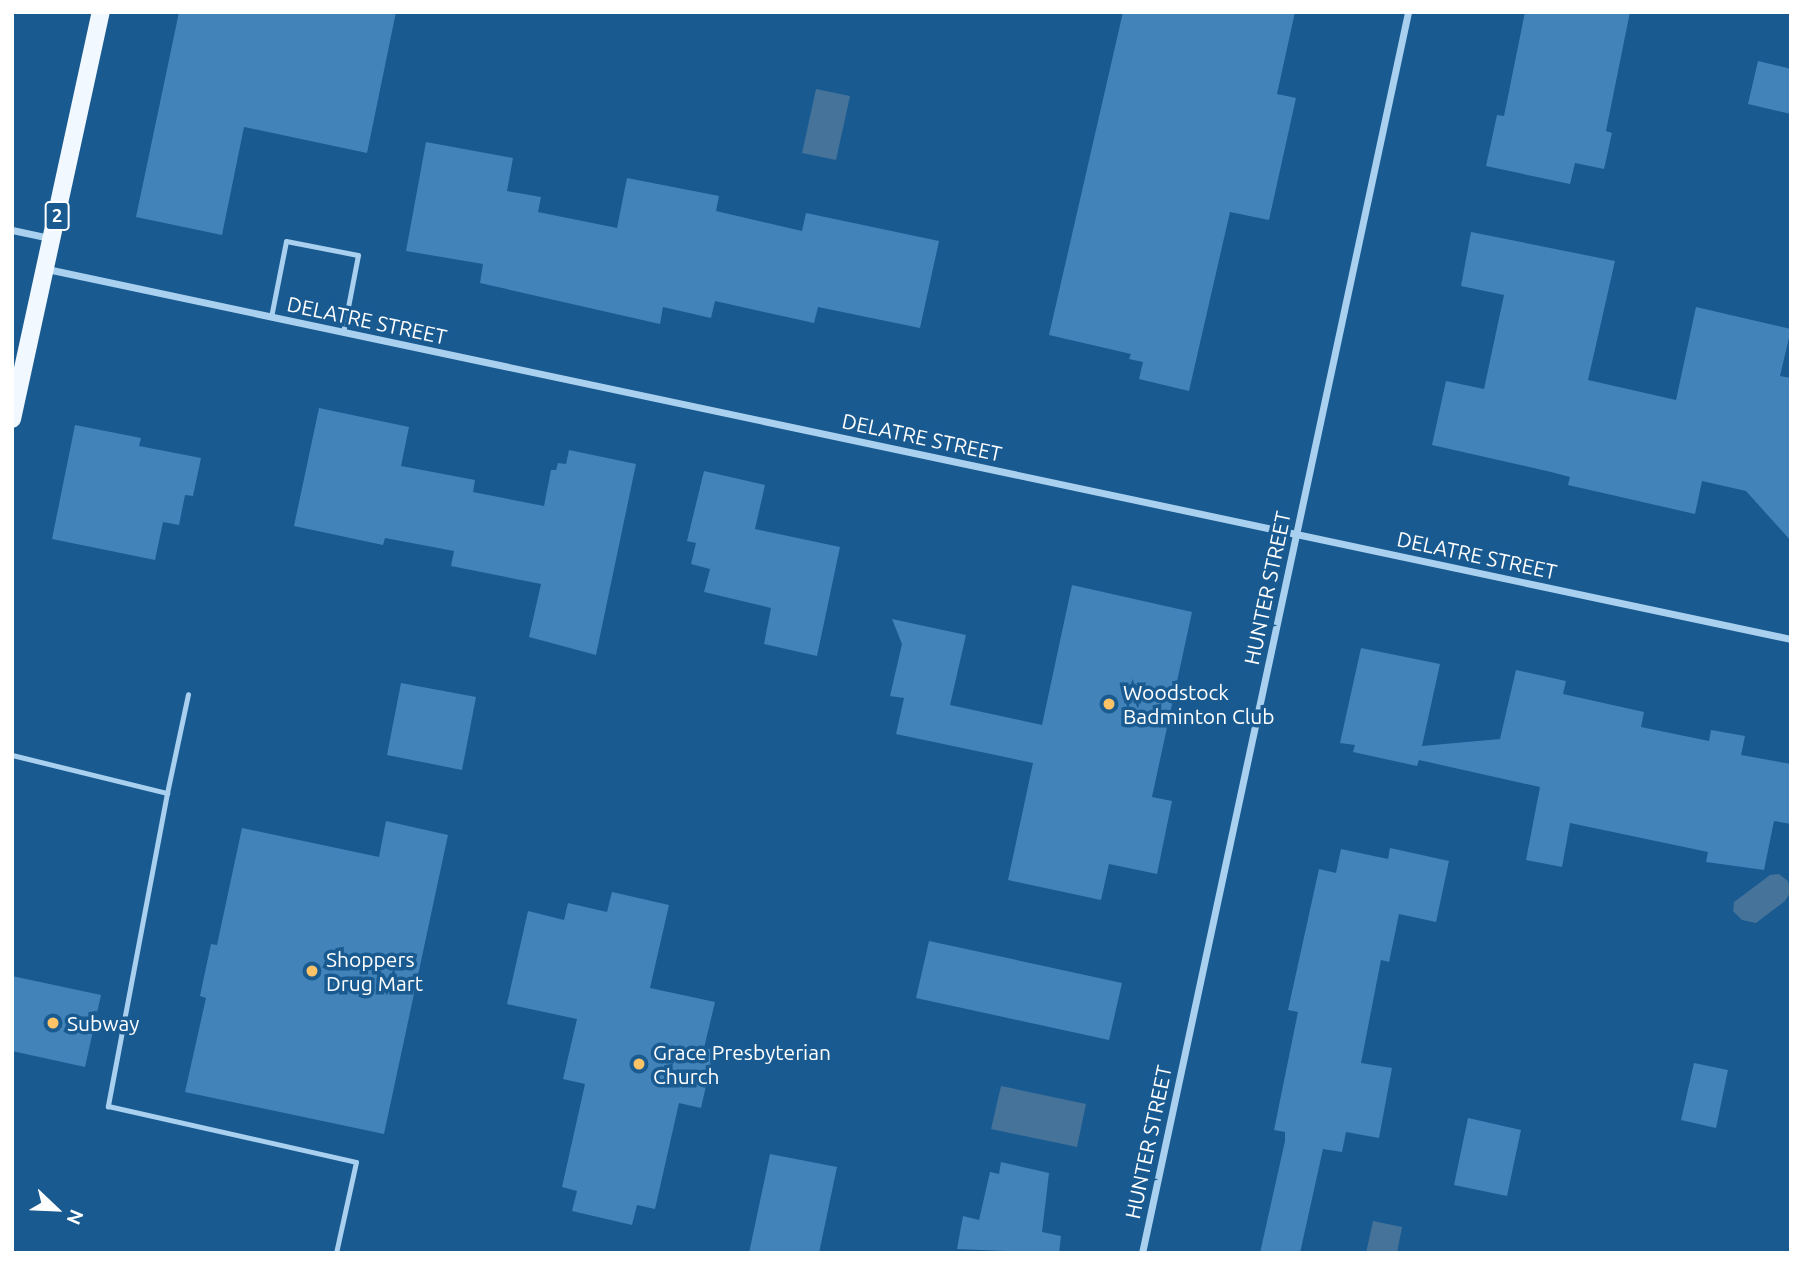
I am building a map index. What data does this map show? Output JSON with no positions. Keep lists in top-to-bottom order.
{
  "streets": {
    "main road": ["2"],
    "street": ["DELATRE STREET", "HUNTER STREET"]
  },
  "crossings": [
    ["2", "DELATRE STREET"],
    ["DELATRE STREET", "HUNTER STREET"]
  ],
  "places": [
    "Woodstock Badminton Club",
    "Shoppers Drug Mart",
    "Subway",
    "Grace Presbyterian Church"
  ],
  "north": "bottom right"
}
